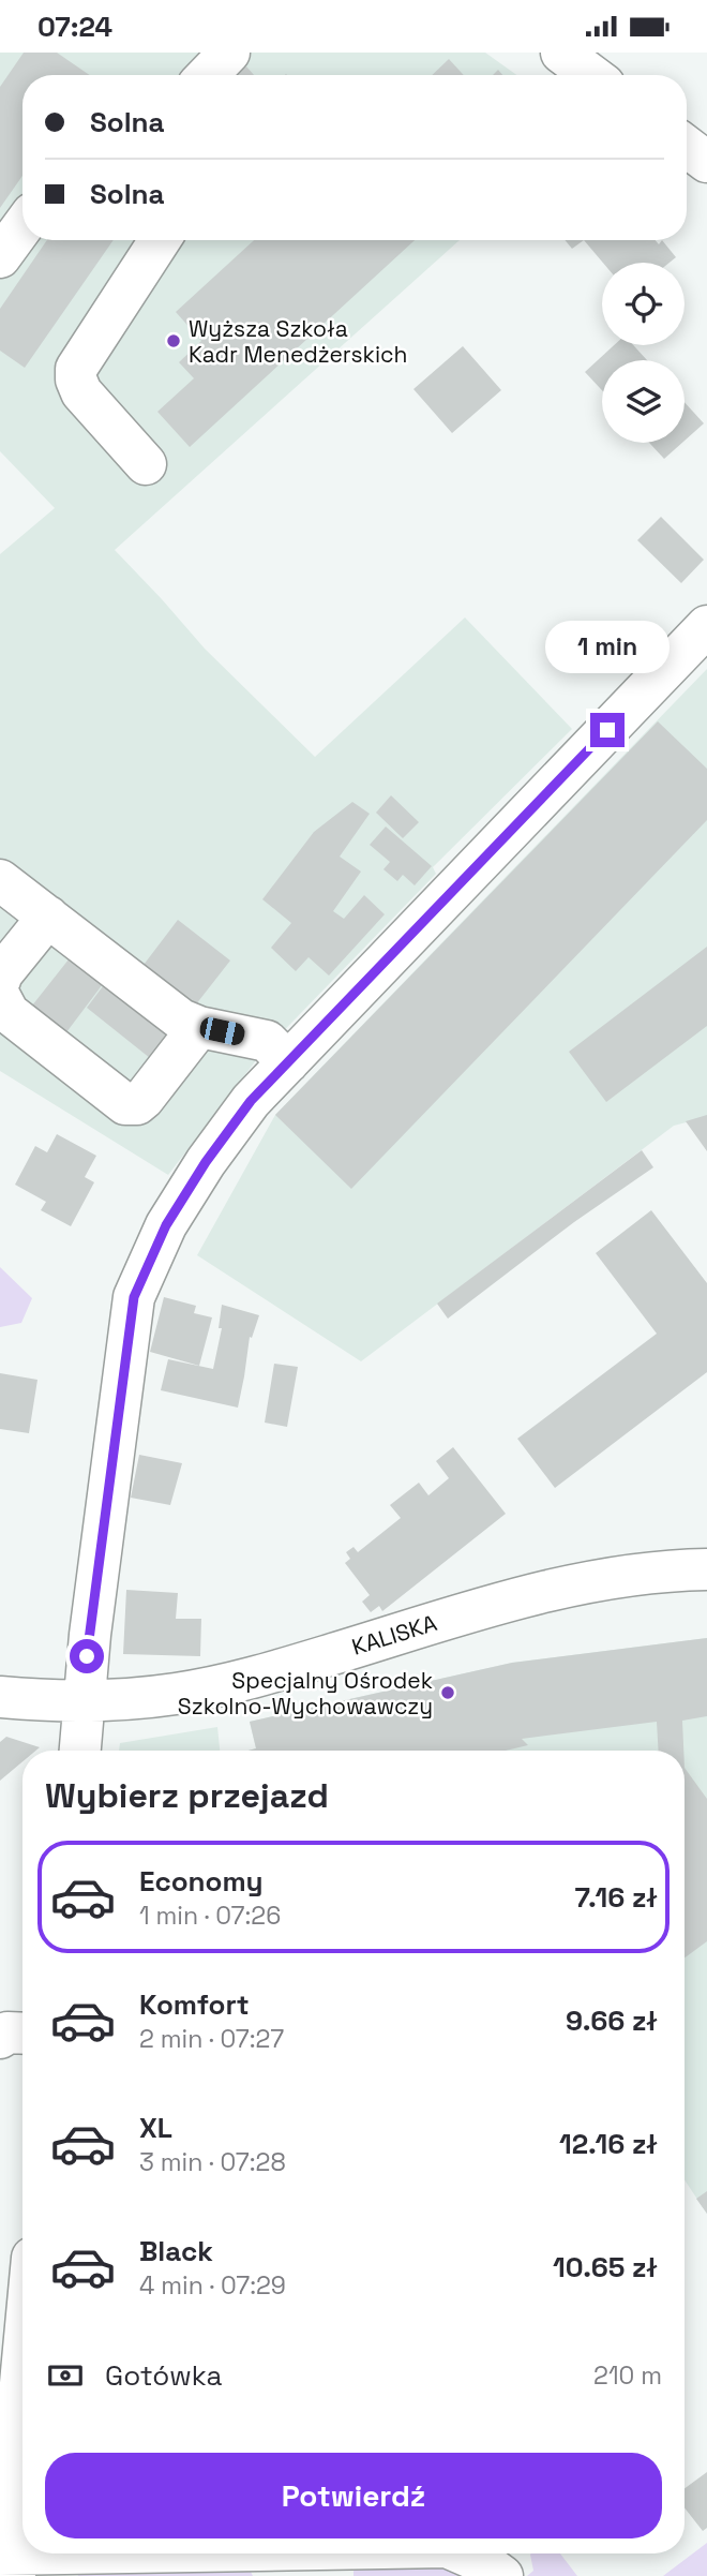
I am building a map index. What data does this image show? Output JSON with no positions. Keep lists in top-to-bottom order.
{
  "streets": {
    "street": ["KALISKA"]
  },
  "places": ["Wyższa Szkoła Kadr Menedżerskich", "Specjalny Ośrodek Szkolno-Wychowawczy"],
  "page": {
    "status": "07:24",
    "banner": ["Solna", "Solna"],
    "bubble": "1 min",
    "heading": "Wybierz przejazd",
    "list": [
      {
        "name": "Economy",
        "note": "1 min · 07:26",
        "value": "7.16 zł"
      },
      {
        "name": "Komfort",
        "note": "2 min · 07:27",
        "value": "9.66 zł"
      },
      {
        "name": "XL",
        "note": "3 min · 07:28",
        "value": "12.16 zł"
      },
      {
        "name": "Black",
        "note": "4 min · 07:29",
        "value": "10.65 zł"
      }
    ],
    "pay": ["Gotówka", "210 m"],
    "buttons": "Potwierdź"
  }
}
